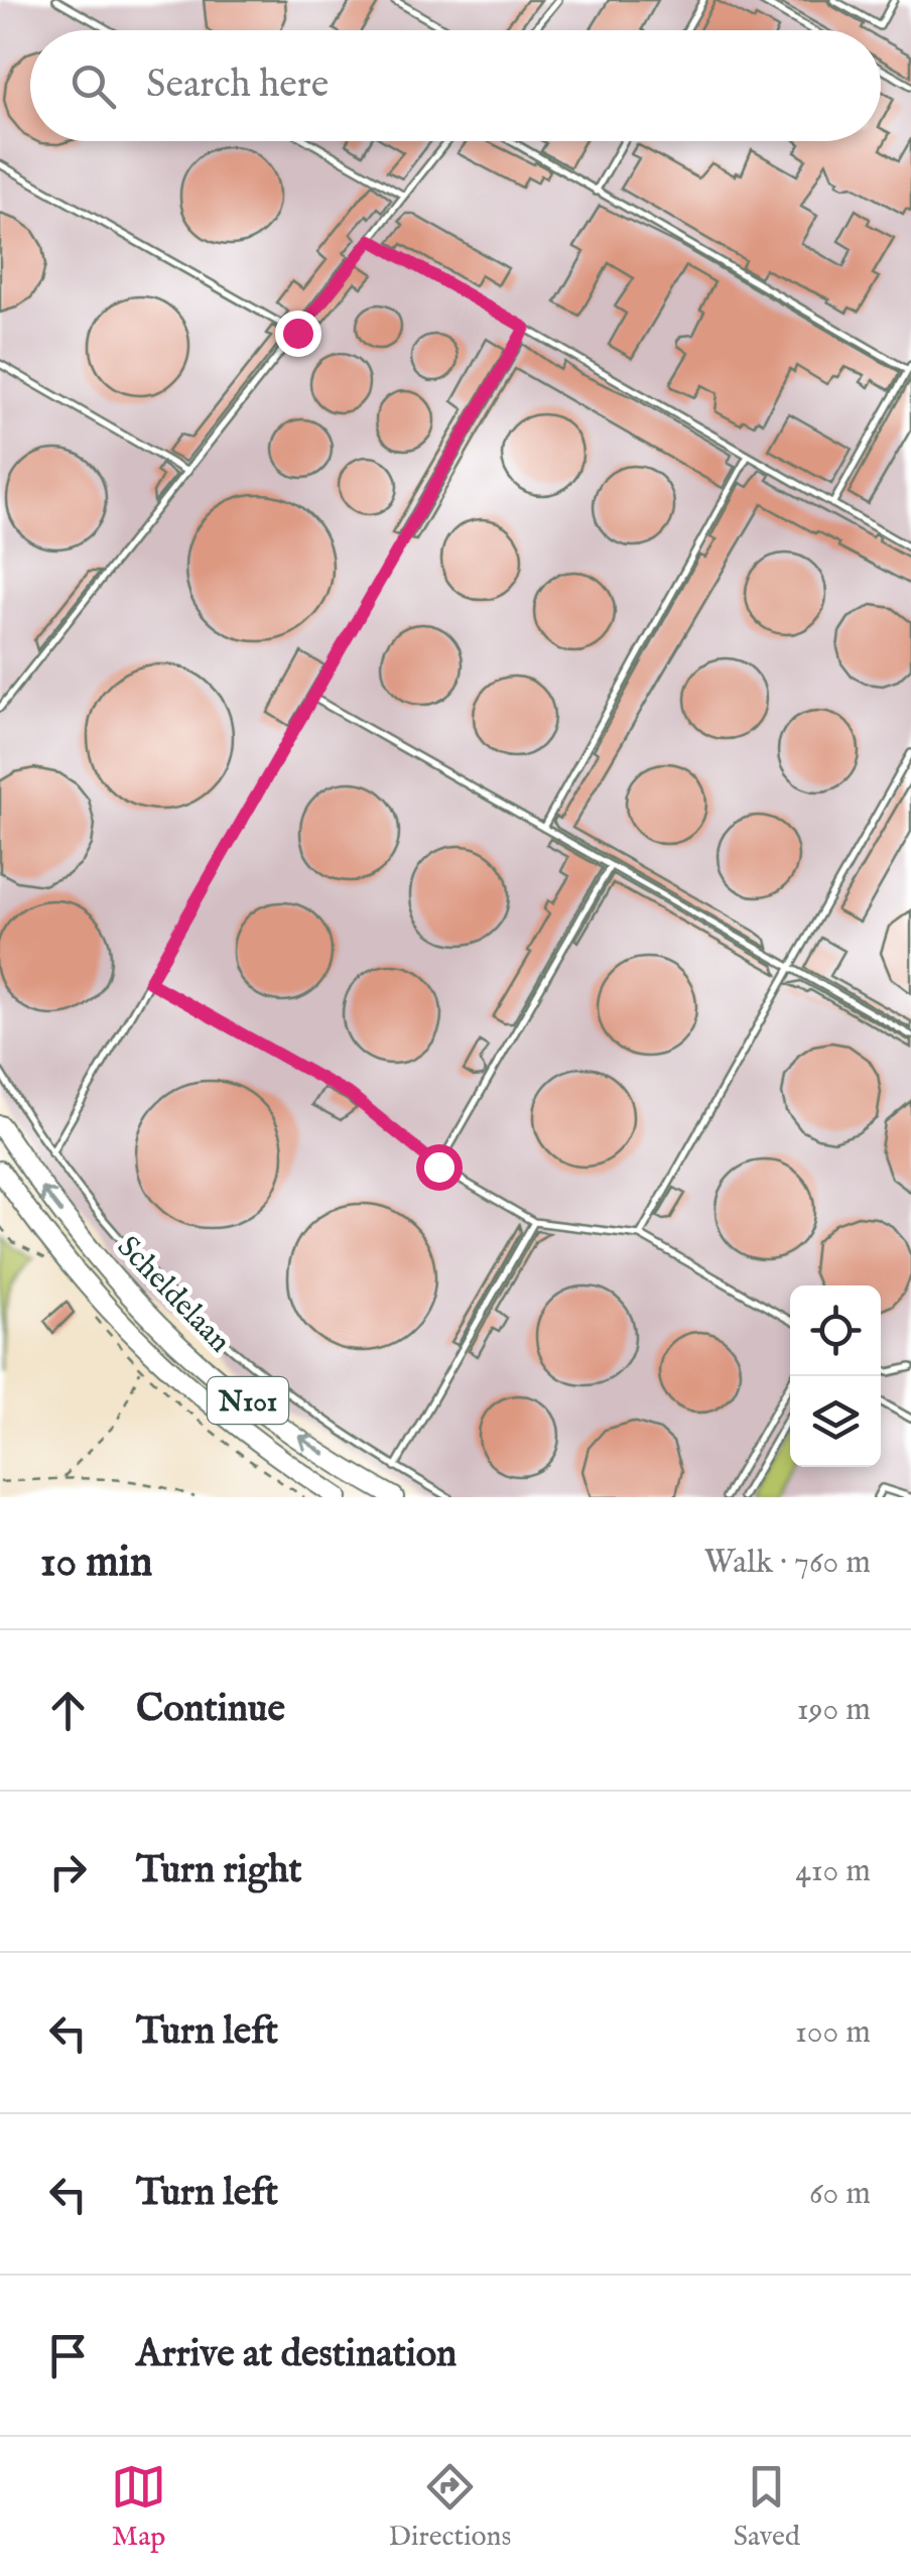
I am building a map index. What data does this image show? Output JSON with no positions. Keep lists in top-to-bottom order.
{
  "streets": {
    "main road": ["Scheldelaan", "N101"]
  },
  "page": {
    "search": "Search here",
    "heading": ["10 min", "Walk · 760 m"],
    "list": [
      ["Continue", "190 m"],
      ["Turn right", "410 m"],
      ["Turn left", "100 m"],
      ["Turn left", "60 m"],
      "Arrive at destination"
    ],
    "nav": ["Map", "Directions", "Saved"]
  }
}
